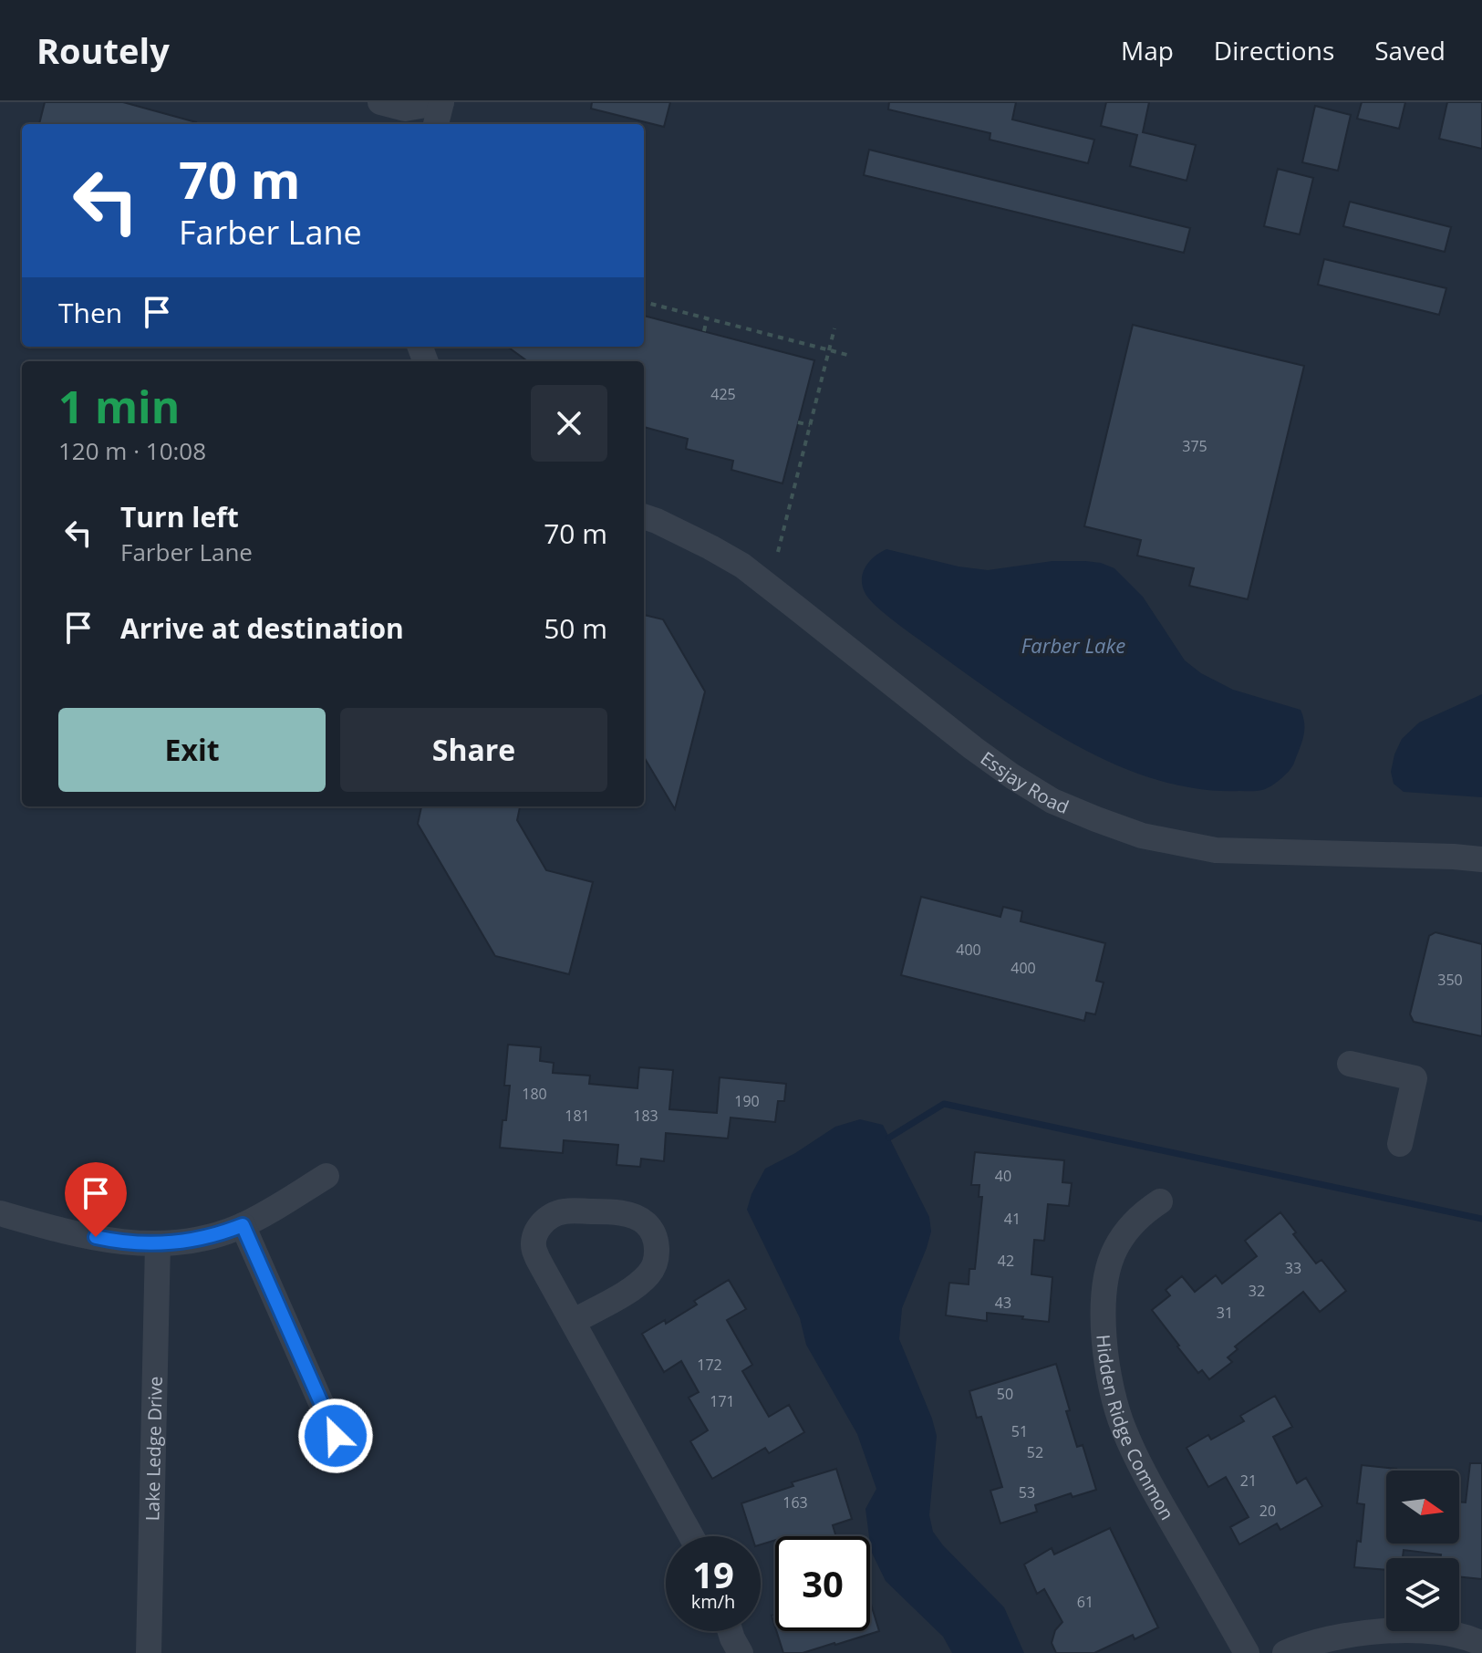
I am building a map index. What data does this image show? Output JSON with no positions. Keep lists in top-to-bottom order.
{
  "streets": {
    "street": ["Essjay Road", "Hidden Ridge Common", "Lake Ledge Drive"]
  },
  "water": ["Farber Lake"],
  "house_numbers": [
    "425",
    "375",
    "400",
    "400",
    "350",
    "180",
    "190",
    "181",
    "183",
    "40",
    "41",
    "42",
    "33",
    "32",
    "43",
    "31",
    "172",
    "50",
    "171",
    "51",
    "52",
    "21",
    "53",
    "163",
    "20",
    "61"
  ],
  "north": "right",
  "page": {
    "header": "Routely",
    "nav": ["Map", "Directions", "Saved"],
    "turn": ["70 m", "Farber Lane"],
    "then": "Then",
    "heading": ["1 min", "120 m · 10:08"],
    "list": [
      {
        "name": "Turn left",
        "note": "Farber Lane",
        "value": "70 m"
      },
      {
        "name": "Arrive at destination",
        "value": "50 m"
      }
    ],
    "buttons": ["Exit", "Share"],
    "speed": "19 km/h",
    "limit": "30"
  }
}
